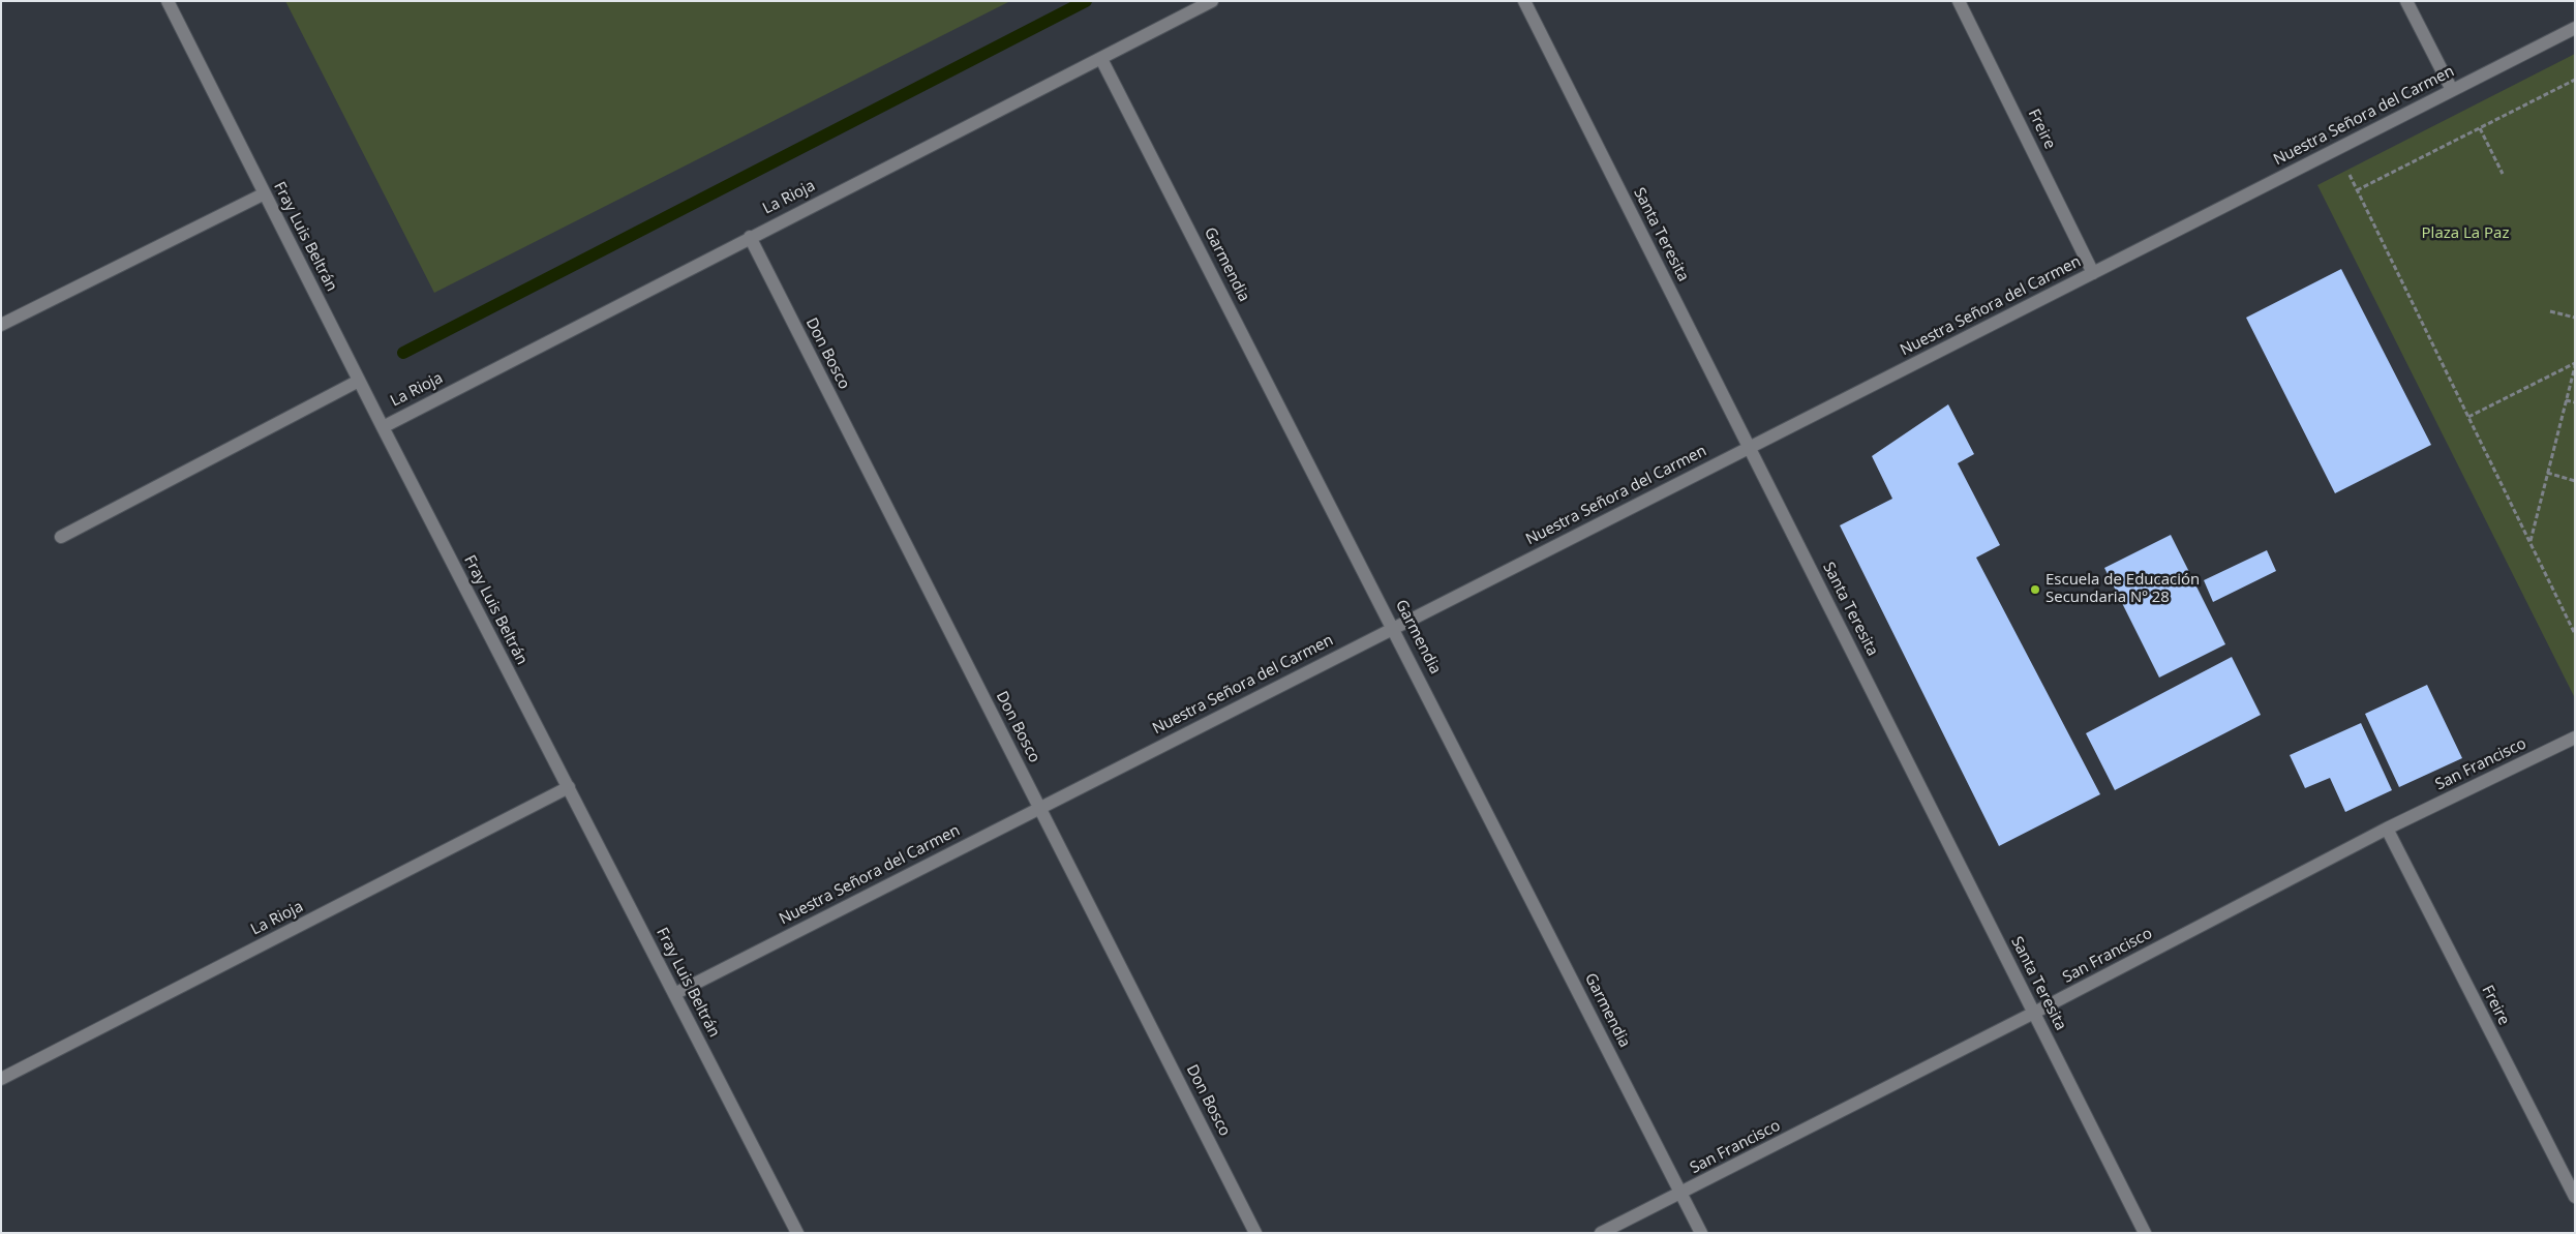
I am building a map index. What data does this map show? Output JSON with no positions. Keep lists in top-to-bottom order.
{
  "streets": {
    "street": [
      "Nuestra Señora del Carmen",
      "Freire",
      "La Rioja",
      "Santa Teresita",
      "Fray Luis Beltrán",
      "Garmendia",
      "Don Bosco",
      "San Francisco"
    ]
  },
  "crossings": [
    ["Nuestra Señora del Carmen", "Freire"],
    ["Nuestra Señora del Carmen", "Santa Teresita"],
    ["Nuestra Señora del Carmen", "Fray Luis Beltrán"],
    ["Nuestra Señora del Carmen", "Garmendia"],
    ["Nuestra Señora del Carmen", "Don Bosco"],
    ["Freire", "San Francisco"],
    ["La Rioja", "Fray Luis Beltrán"],
    ["La Rioja", "Garmendia"],
    ["La Rioja", "Don Bosco"],
    ["Santa Teresita", "San Francisco"],
    ["Garmendia", "San Francisco"]
  ],
  "parks": ["Plaza La Paz"],
  "places": ["Escuela de Educación Secundaria Nº 28"]
}
